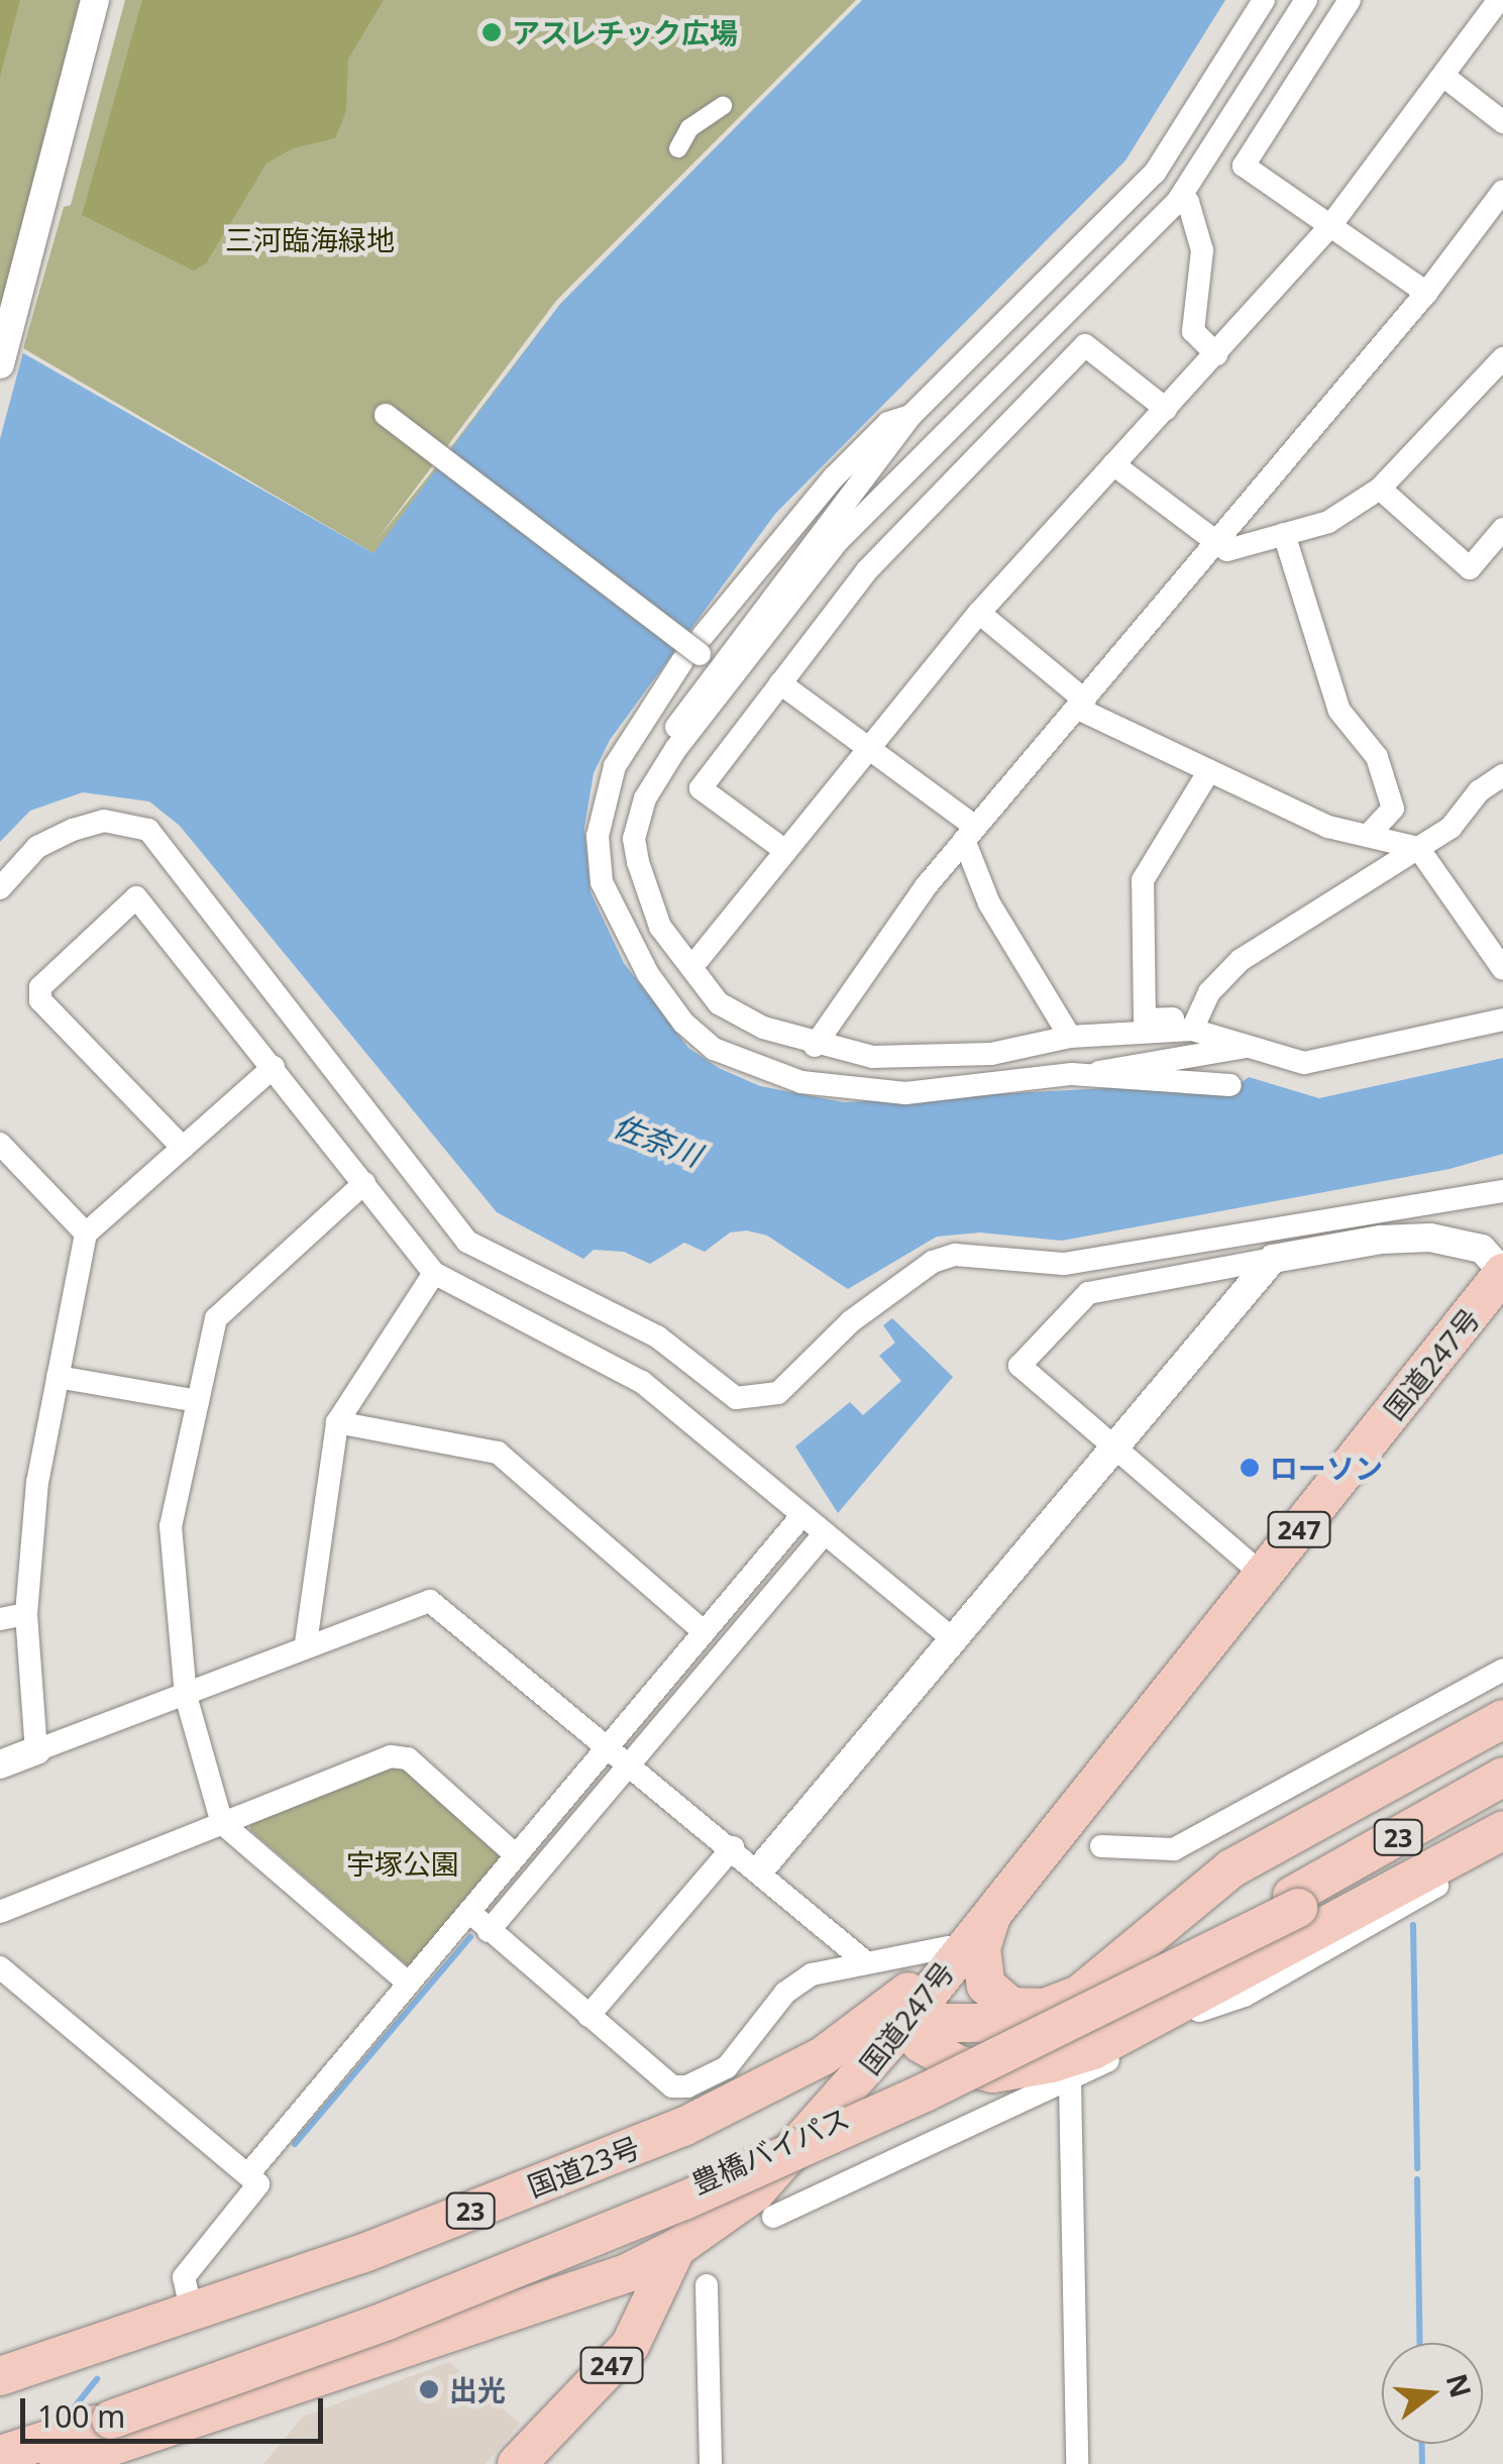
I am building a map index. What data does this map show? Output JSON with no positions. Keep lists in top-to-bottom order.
{
  "streets": {
    "highway": [
      "国道247号",
      "247",
      "23",
      "豊橋バイパス",
      "国道23号"
    ]
  },
  "crossings": [
    ["国道247号", "国道23号"]
  ],
  "water": ["佐奈川"],
  "parks": ["三河臨海緑地", "宇塚公園"],
  "places": ["アスレチック広場", "ローソン", "出光"],
  "scale_bar": "100 m",
  "north": "right"
}
